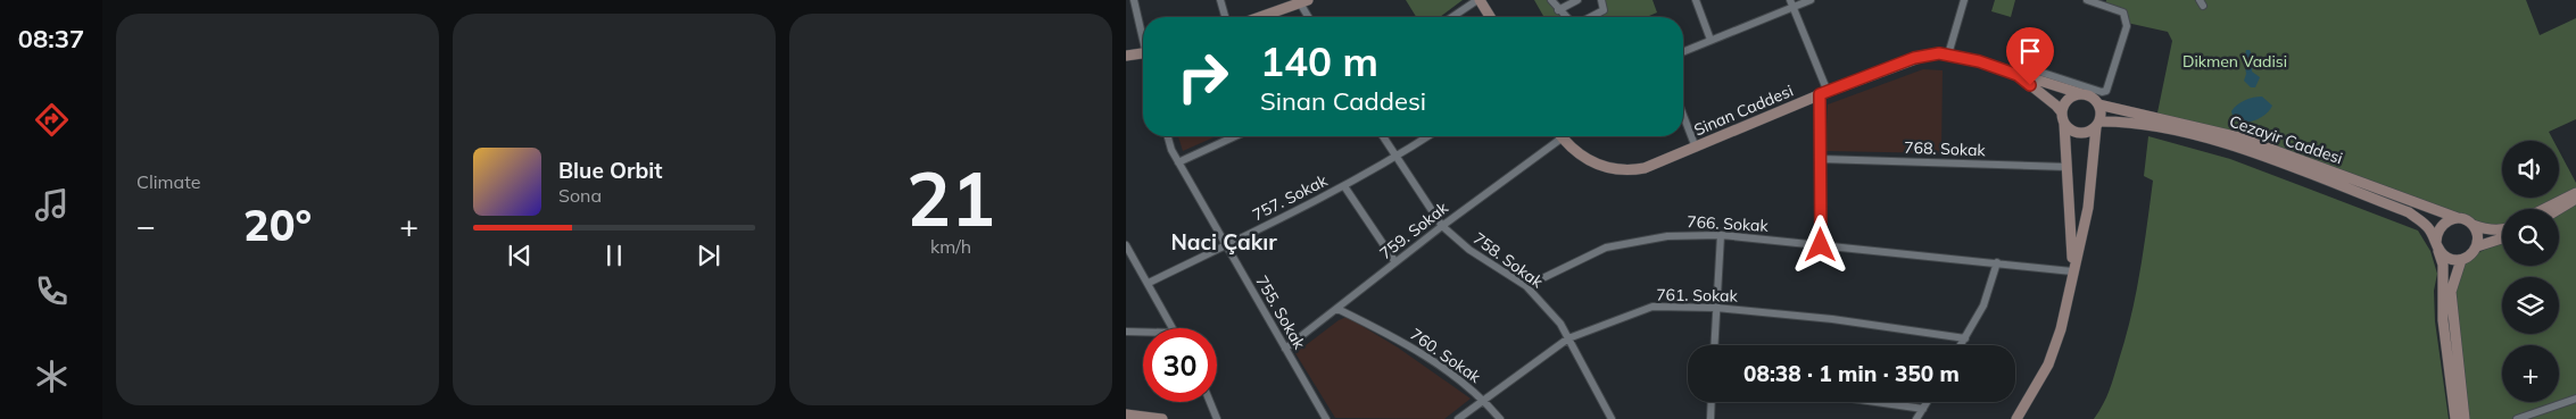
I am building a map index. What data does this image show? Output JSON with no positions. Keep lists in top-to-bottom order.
{
  "streets": {
    "main road": ["Sinan Caddesi", "Cezayir Caddesi"],
    "street": [
      "768. Sokak",
      "757. Sokak",
      "766. Sokak",
      "759. Sokak",
      "758. Sokak",
      "761. Sokak",
      "755. Sokak",
      "760. Sokak"
    ]
  },
  "crossings": [
    ["Sinan Caddesi", "Cezayir Caddesi"],
    ["757. Sokak", "758. Sokak"],
    ["757. Sokak", "755. Sokak"],
    ["766. Sokak", "758. Sokak"],
    ["759. Sokak", "758. Sokak"],
    ["759. Sokak", "755. Sokak"],
    ["759. Sokak", "760. Sokak"],
    ["758. Sokak", "761. Sokak"],
    ["761. Sokak", "760. Sokak"]
  ],
  "districts": ["Naci Çakır"],
  "parks": ["Dikmen Vadisi"],
  "page": {
    "tabs": "08:37",
    "tile": [
      "Climate",
      ["21", "km/h"]
    ],
    "turn": ["140 m", "Sinan Caddesi"],
    "map_buttons": "+",
    "song": ["Blue Orbit", "Sona"],
    "heat": ["−", "20°", "+"],
    "limit": "30",
    "trip": "08:38 · 1 min · 350 m"
  }
}
